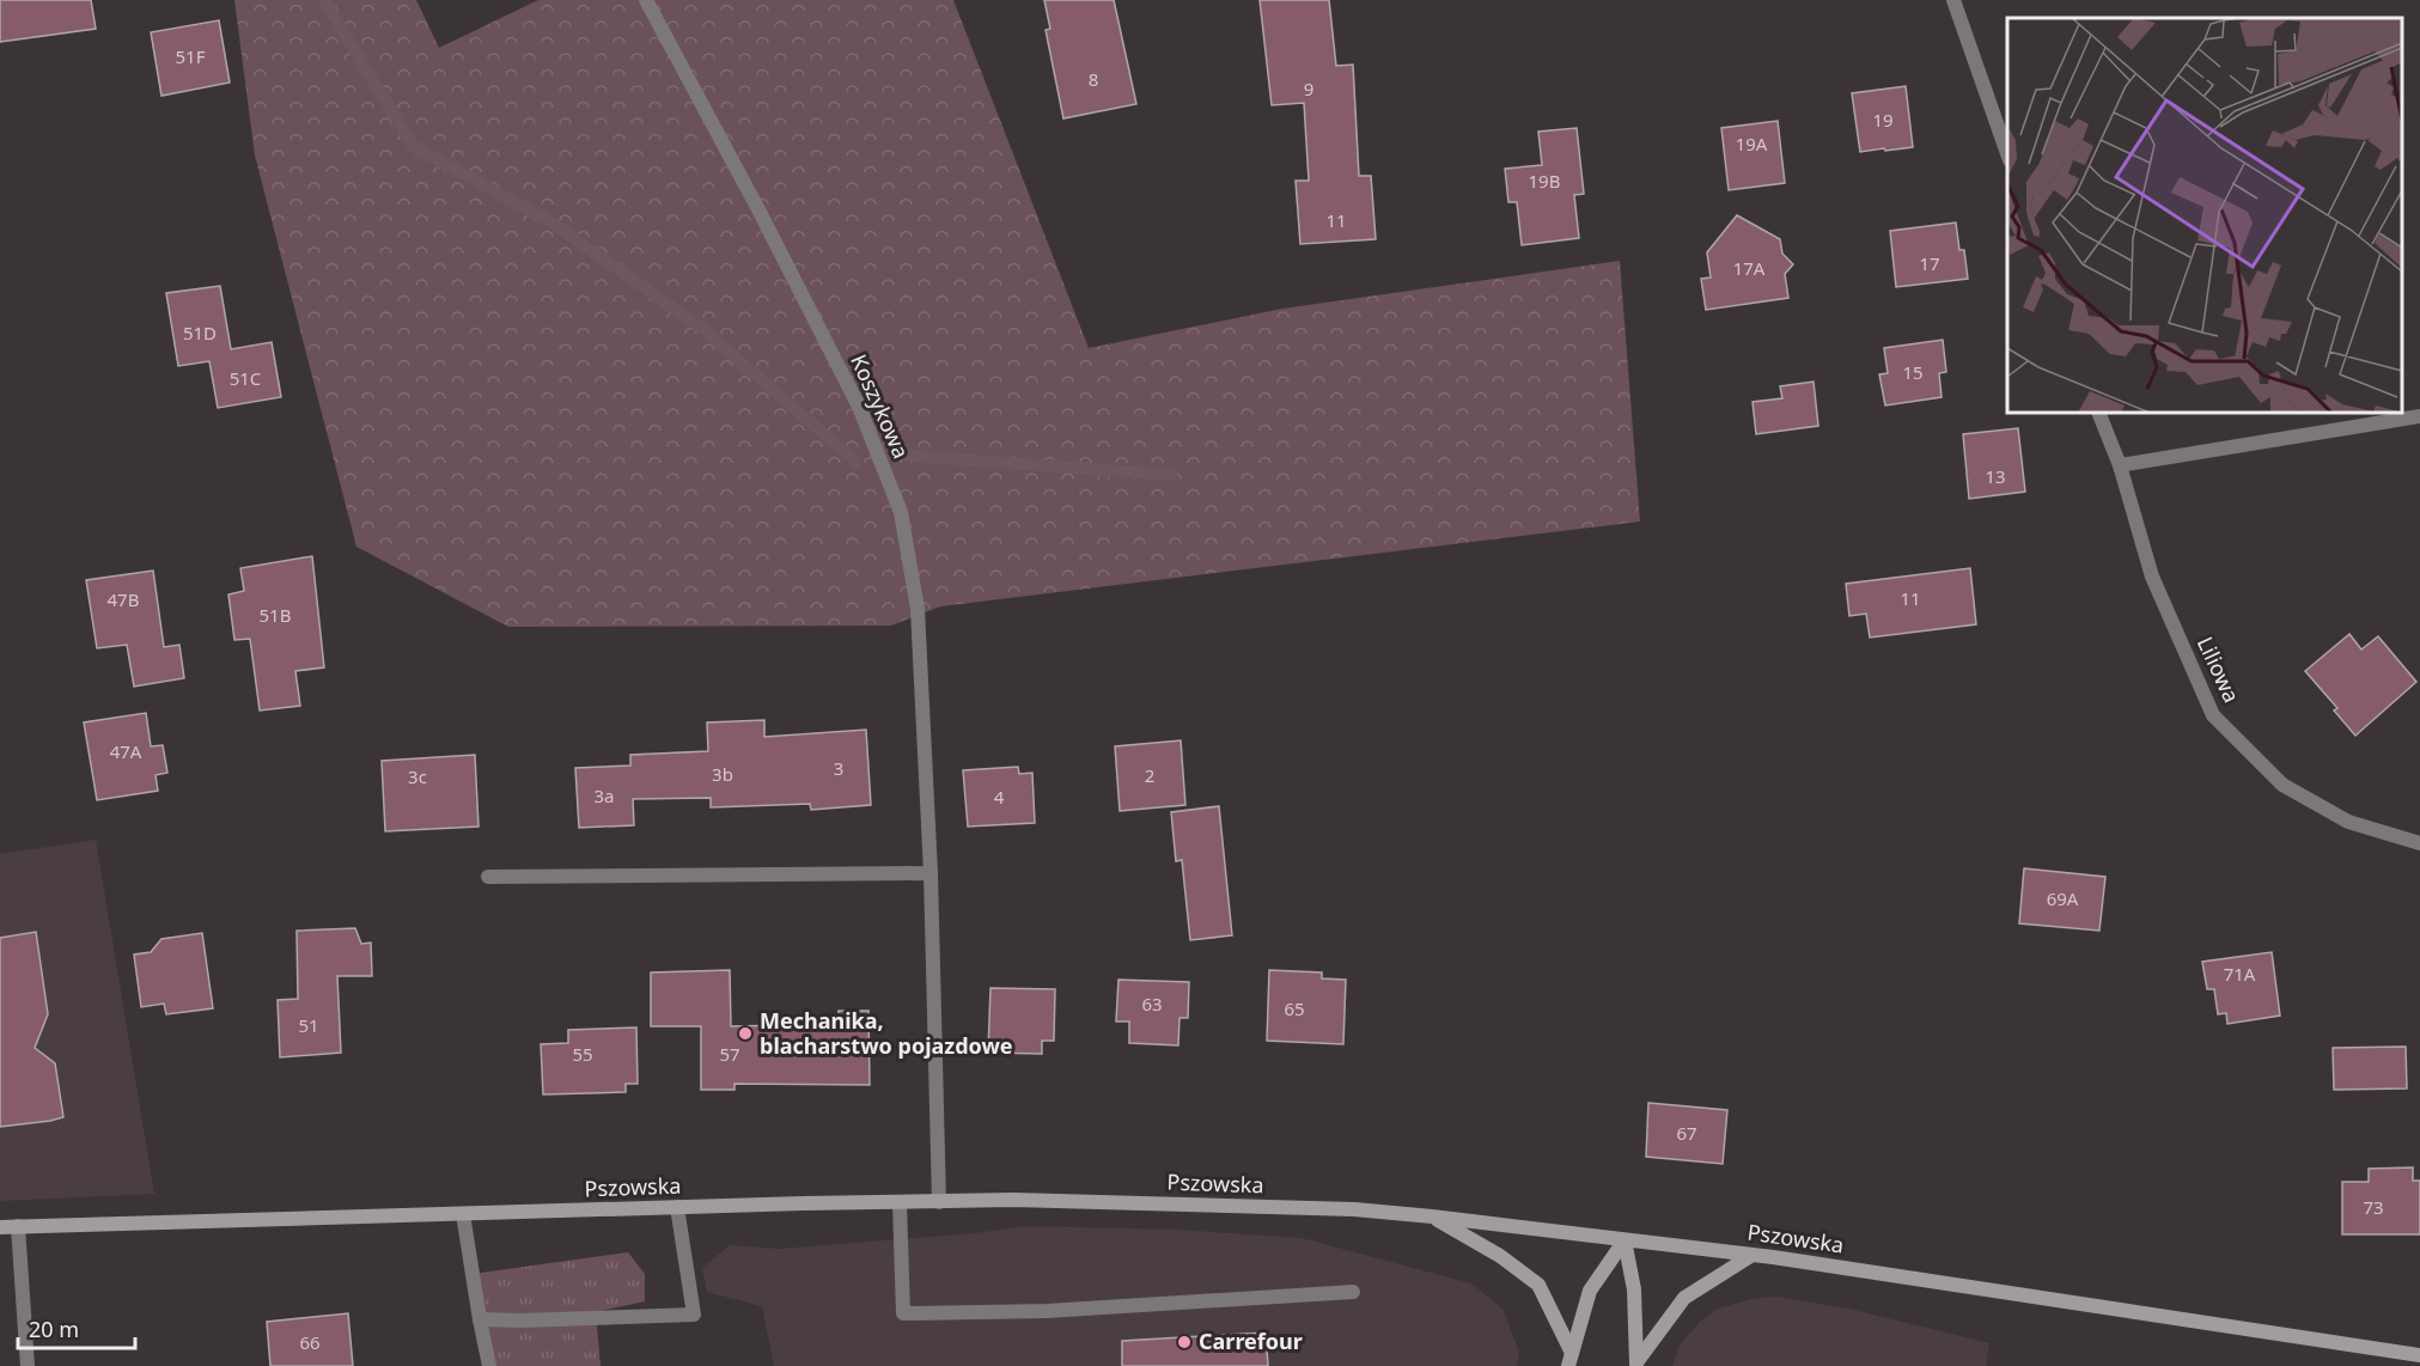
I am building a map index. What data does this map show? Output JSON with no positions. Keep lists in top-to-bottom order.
{
  "streets": {
    "main road": ["Pszowska"],
    "street": ["Koszykowa", "Liliowa"]
  },
  "crossings": [
    ["Koszykowa", "Pszowska"]
  ],
  "places": ["Mechanika, blacharstwo pojazdowe", "Carrefour"],
  "house_numbers": [
    "51F",
    "8",
    "9",
    "19",
    "19A",
    "19B",
    "11",
    "17",
    "17A",
    "51D",
    "15",
    "51C",
    "13",
    "11",
    "47B",
    "51B",
    "47A",
    "3",
    "3b",
    "2",
    "3c",
    "3a",
    "4",
    "69A",
    "71A",
    "63",
    "65",
    "51",
    "55",
    "57",
    "67",
    "73",
    "66"
  ],
  "scale_bar": "20 m"
}
